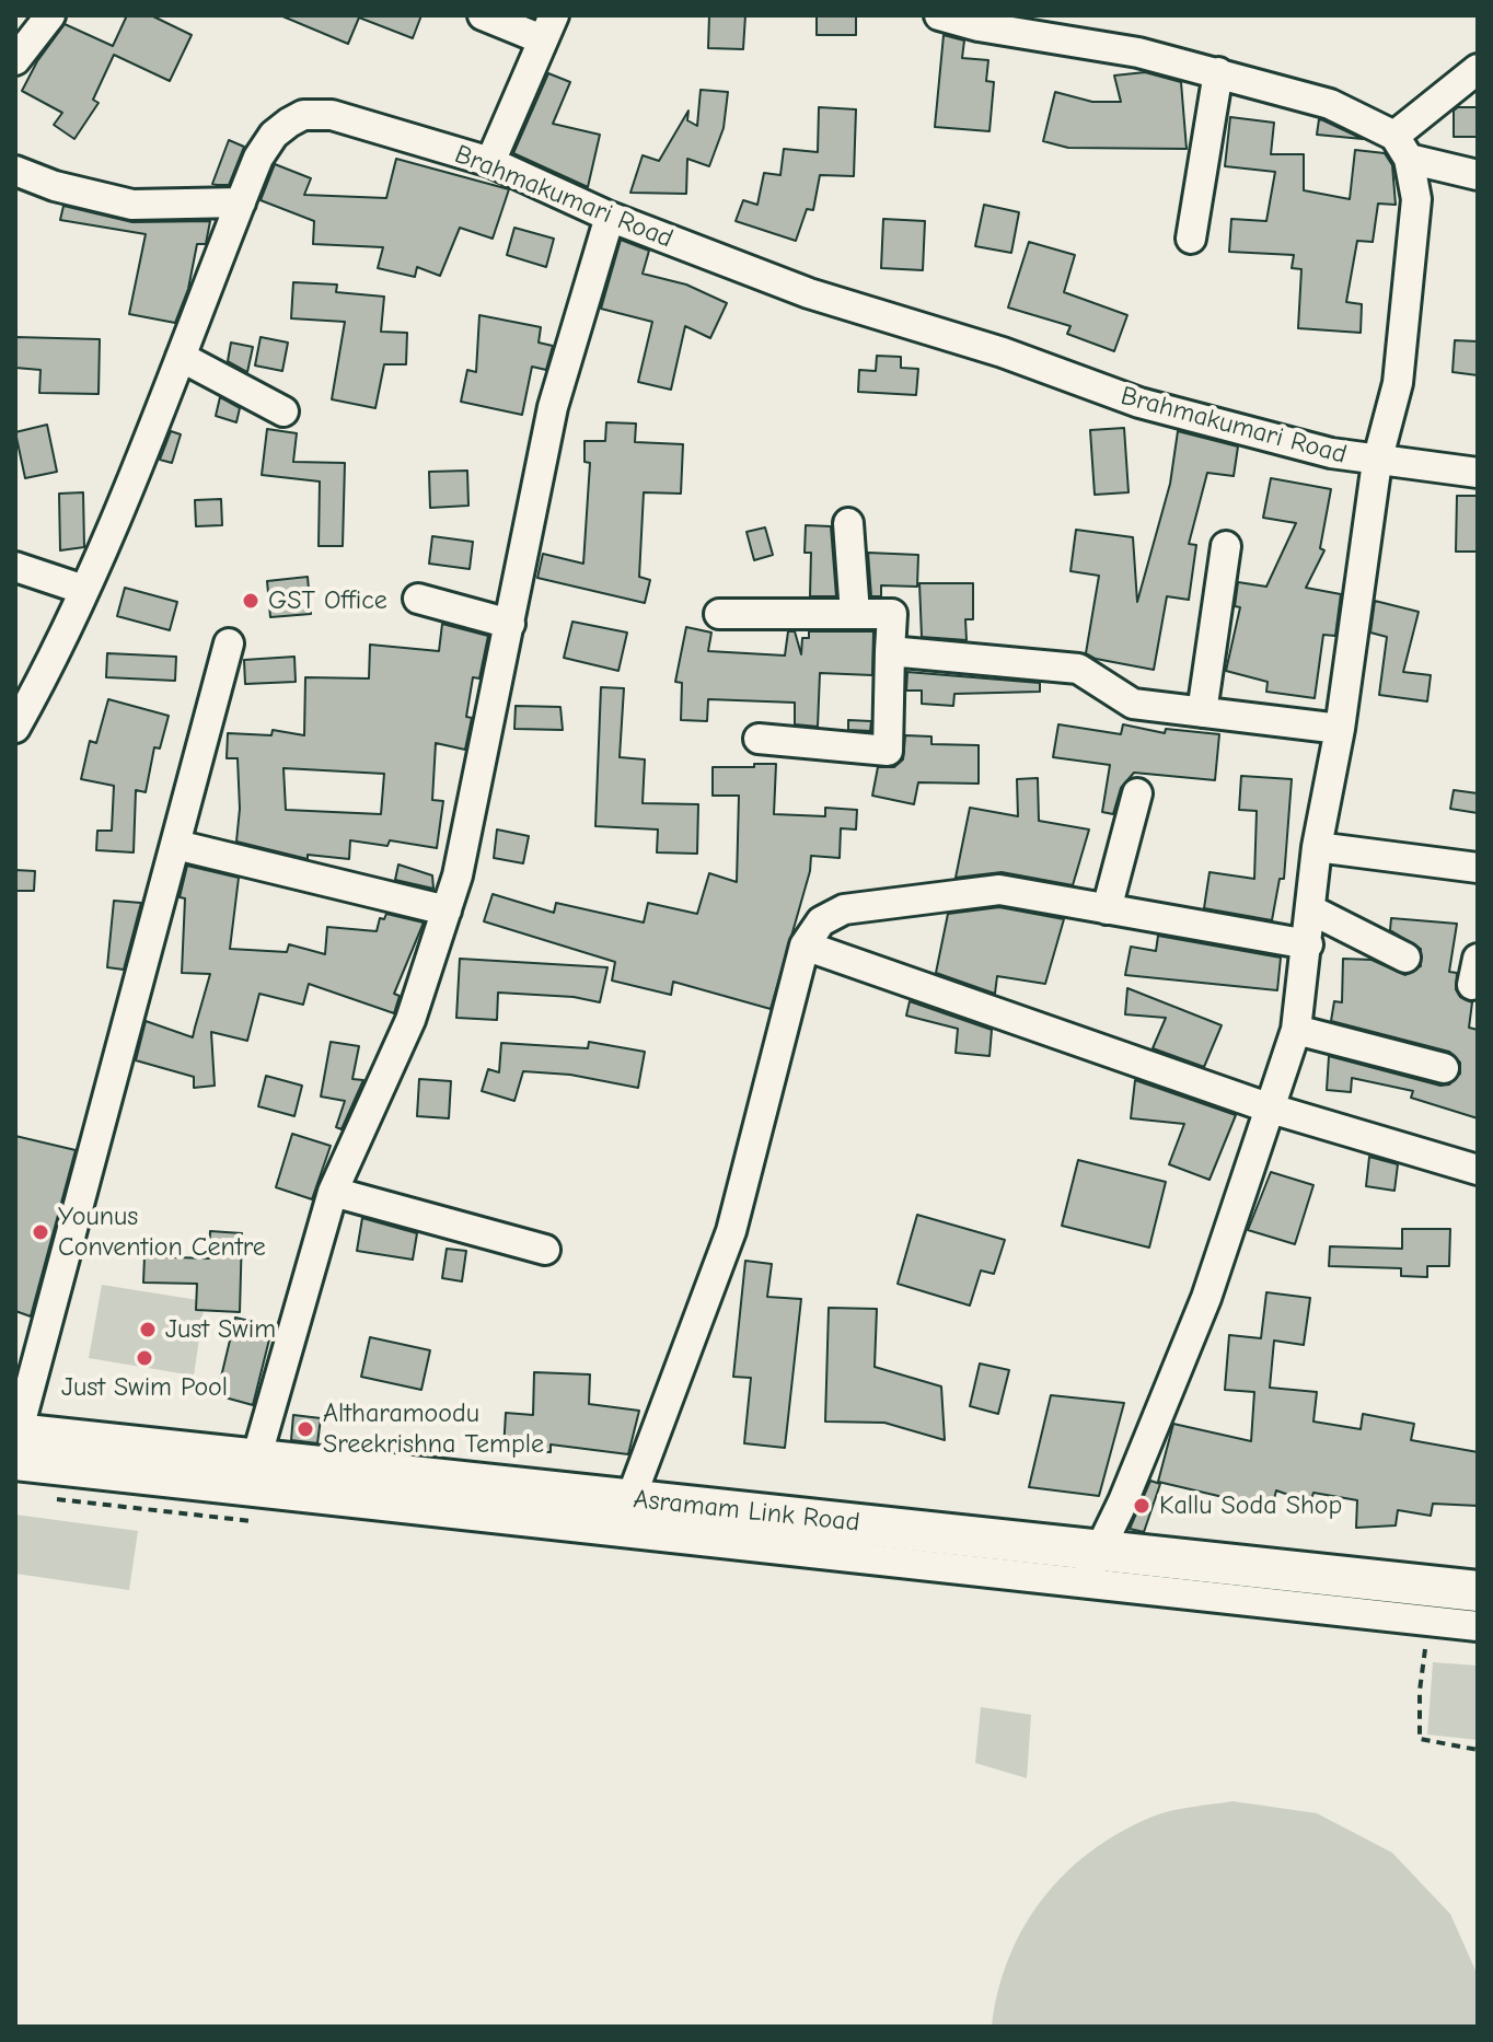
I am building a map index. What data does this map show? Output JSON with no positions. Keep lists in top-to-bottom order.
{
  "streets": {
    "main road": ["Asramam Link Road"],
    "street": ["Brahmakumari Road"]
  },
  "places": [
    "GST Office",
    "Younus Convention Centre",
    "Just Swim",
    "Just Swim Pool",
    "Altharamoodu Sreekrishna Temple",
    "Kallu Soda Shop"
  ]
}
